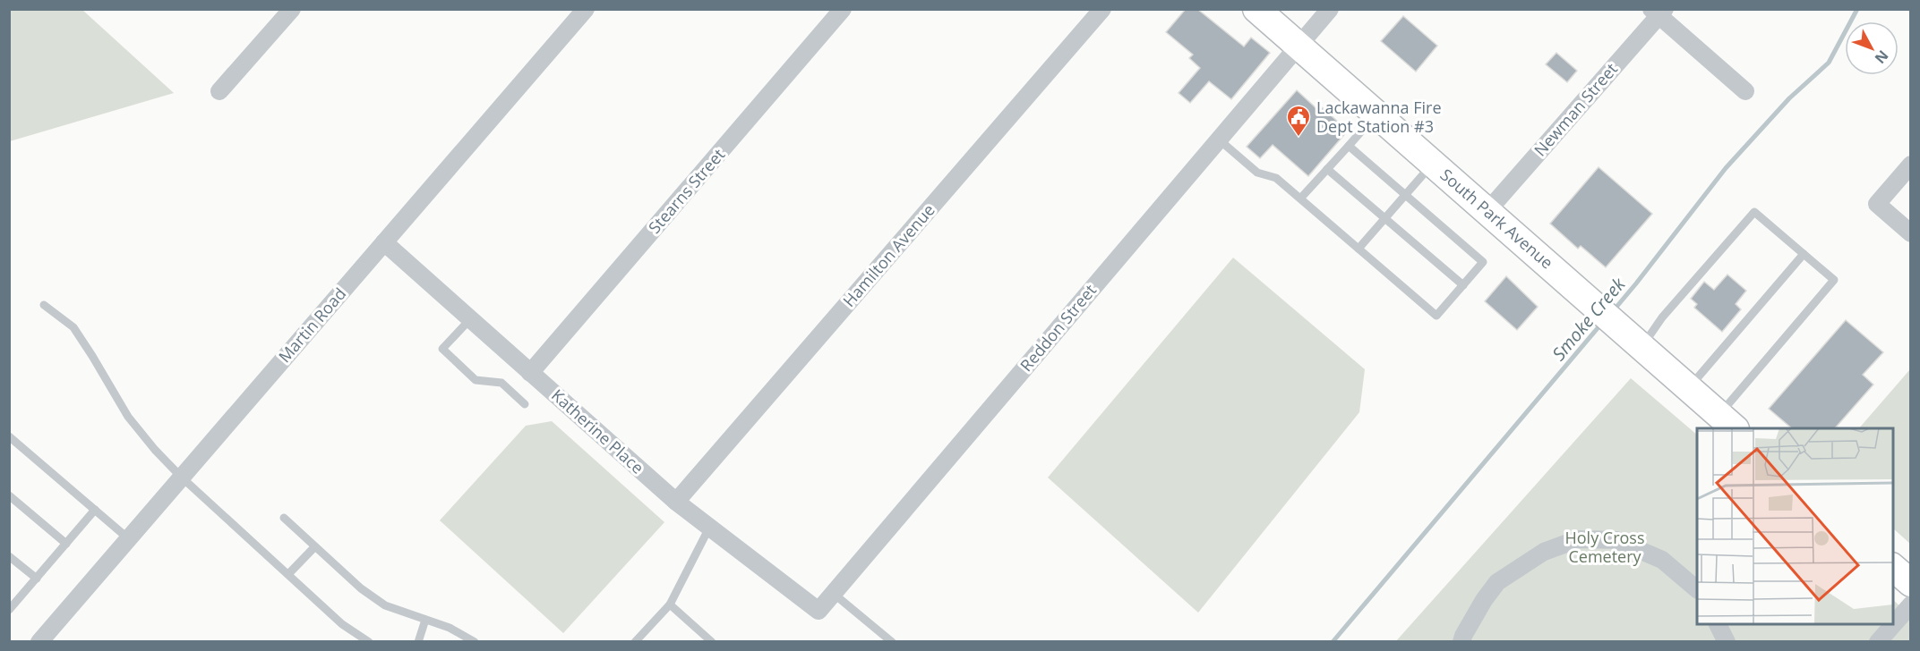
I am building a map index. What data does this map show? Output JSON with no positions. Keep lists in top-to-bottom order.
{
  "streets": {
    "main road": ["South Park Avenue"],
    "street": [
      "Newman Street",
      "Stearns Street",
      "Hamilton Avenue",
      "Martin Road",
      "Reddon Street",
      "Katherine Place"
    ]
  },
  "crossings": [
    ["Newman Street", "South Park Avenue"],
    ["Stearns Street", "Katherine Place"],
    ["South Park Avenue", "Reddon Street"],
    ["Hamilton Avenue", "Katherine Place"],
    ["Martin Road", "Katherine Place"],
    ["Reddon Street", "Katherine Place"]
  ],
  "water": ["Smoke Creek"],
  "parks": ["Holy Cross Cemetery"],
  "places": {
    "public building": ["Lackawanna Fire Dept Station #3"]
  },
  "north": "bottom right"
}
